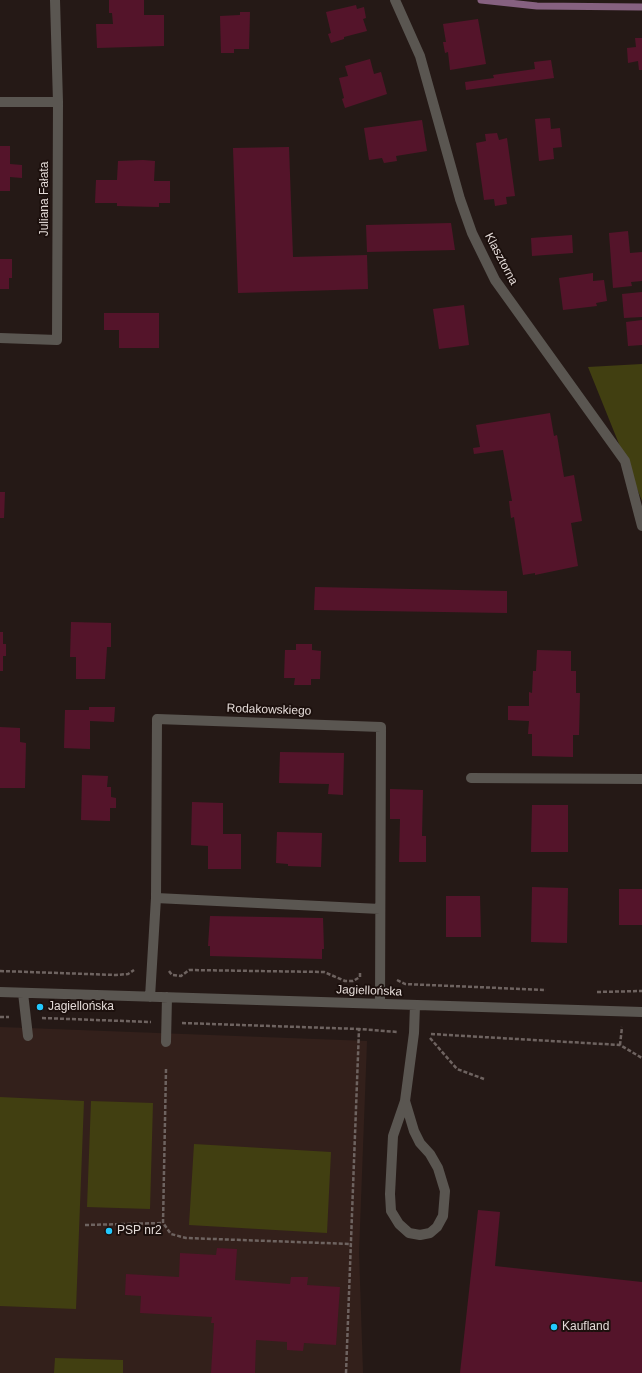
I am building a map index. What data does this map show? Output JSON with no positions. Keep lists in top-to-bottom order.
{
  "streets": {
    "street": [
      "Juliana Fałata",
      "Klasztorna",
      "Rodakowskiego",
      "Jagiellońska"
    ]
  },
  "crossings": [
    ["Rodakowskiego", "Jagiellońska"]
  ],
  "places": ["Jagiellońska", "PSP nr2", "Kaufland"]
}
